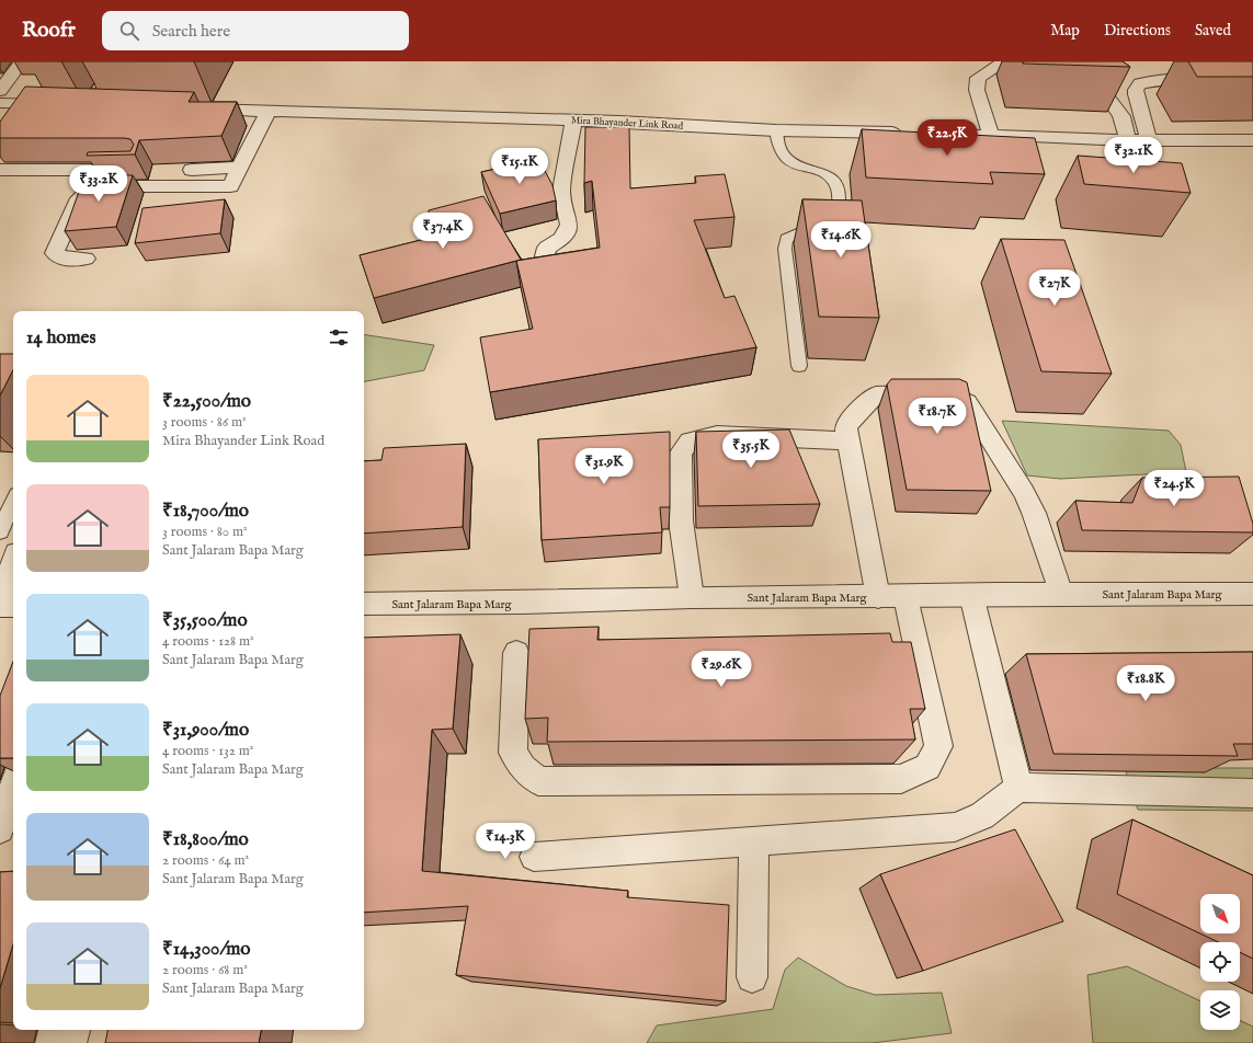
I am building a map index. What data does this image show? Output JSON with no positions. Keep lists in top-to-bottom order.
{
  "streets": {
    "street": ["Mira Bhayander Link Road", "Sant Jalaram Bapa Marg"]
  },
  "north": "bottom right",
  "page": {
    "header": "Roofr",
    "search": "Search here",
    "nav": ["Map", "Directions", "Saved"],
    "price": [
      "₹22.5K",
      "₹32.1K",
      "₹15.1K",
      "₹33.2K",
      "₹37.4K",
      "₹14.6K",
      "₹27K",
      "₹18.7K",
      "₹35.5K",
      "₹31.9K",
      "₹24.5K",
      "₹29.6K",
      "₹18.8K",
      "₹14.3K"
    ],
    "heading": "14 homes",
    "list": [
      {
        "name": "₹22,500/mo",
        "note": "3 rooms · 86 m² · Mira Bhayander Link Road"
      },
      {
        "name": "₹18,700/mo",
        "note": "3 rooms · 80 m² · Sant Jalaram Bapa Marg"
      },
      {
        "name": "₹35,500/mo",
        "note": "4 rooms · 128 m² · Sant Jalaram Bapa Marg"
      },
      {
        "name": "₹31,900/mo",
        "note": "4 rooms · 132 m² · Sant Jalaram Bapa Marg"
      },
      {
        "name": "₹18,800/mo",
        "note": "2 rooms · 64 m² · Sant Jalaram Bapa Marg"
      },
      {
        "name": "₹14,300/mo",
        "note": "2 rooms · 68 m² · Sant Jalaram Bapa Marg"
      }
    ]
  }
}
